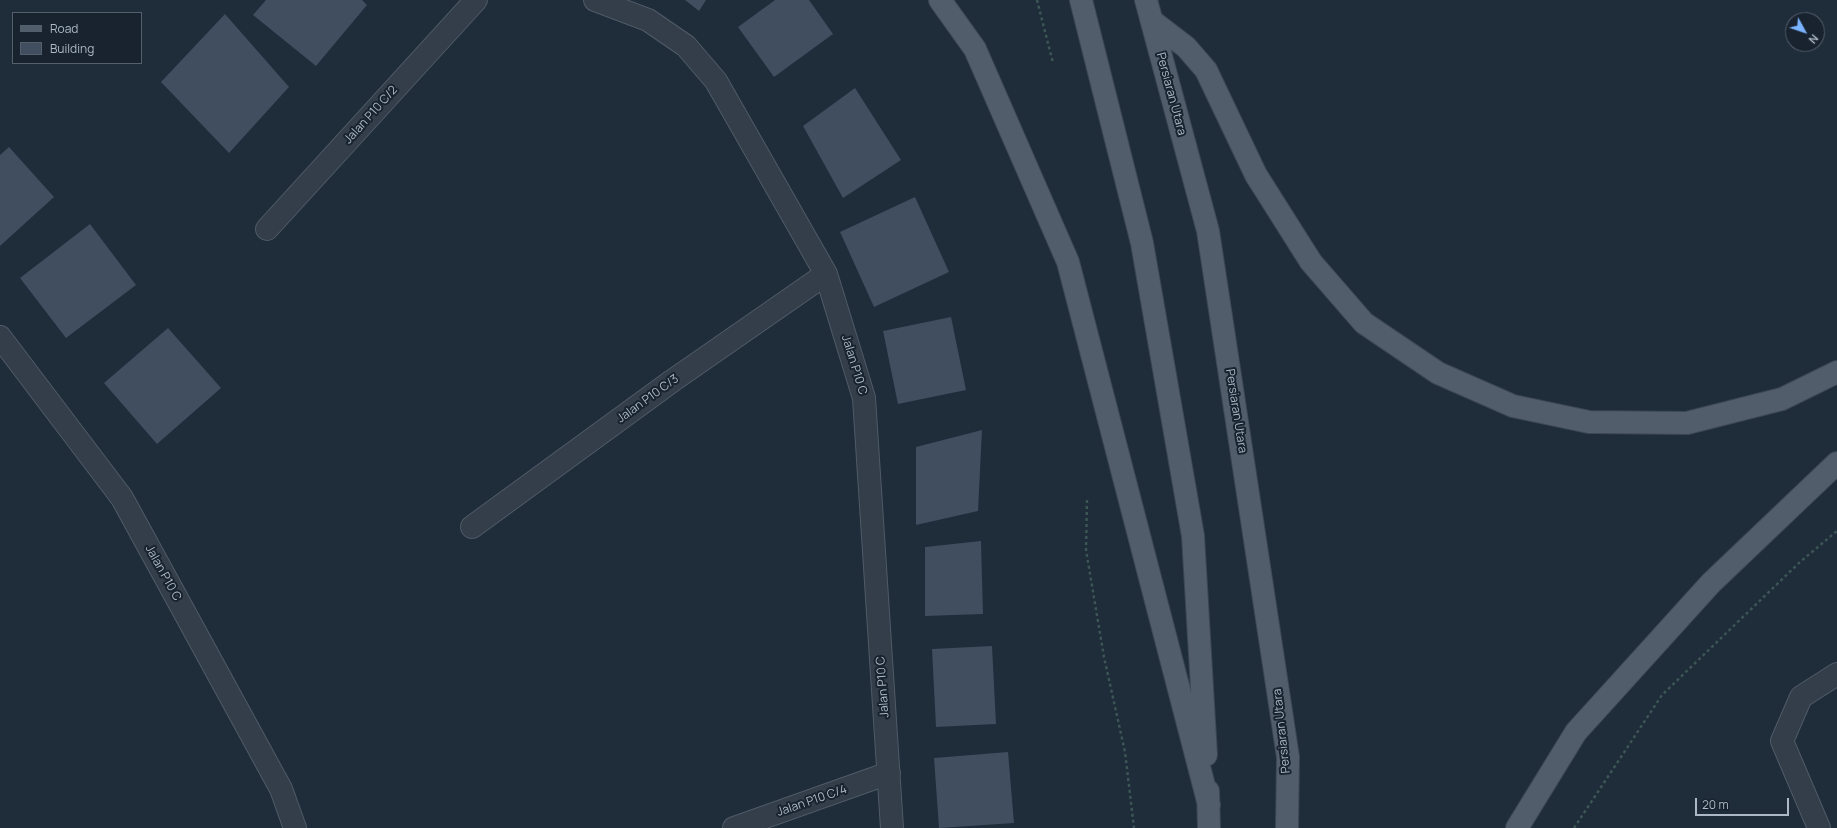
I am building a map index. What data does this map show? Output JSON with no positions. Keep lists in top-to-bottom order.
{
  "streets": {
    "main road": ["Persiaran Utara"],
    "street": [
      "Jalan P10 C/2",
      "Jalan P10 C",
      "Jalan P10 C/3",
      "Jalan P10 C/4"
    ]
  },
  "crossings": [
    ["Jalan P10 C", "Jalan P10 C/3"],
    ["Jalan P10 C", "Jalan P10 C/4"]
  ],
  "legend": ["Road", "Building"],
  "scale_bar": "20 m",
  "north": "bottom right"
}
